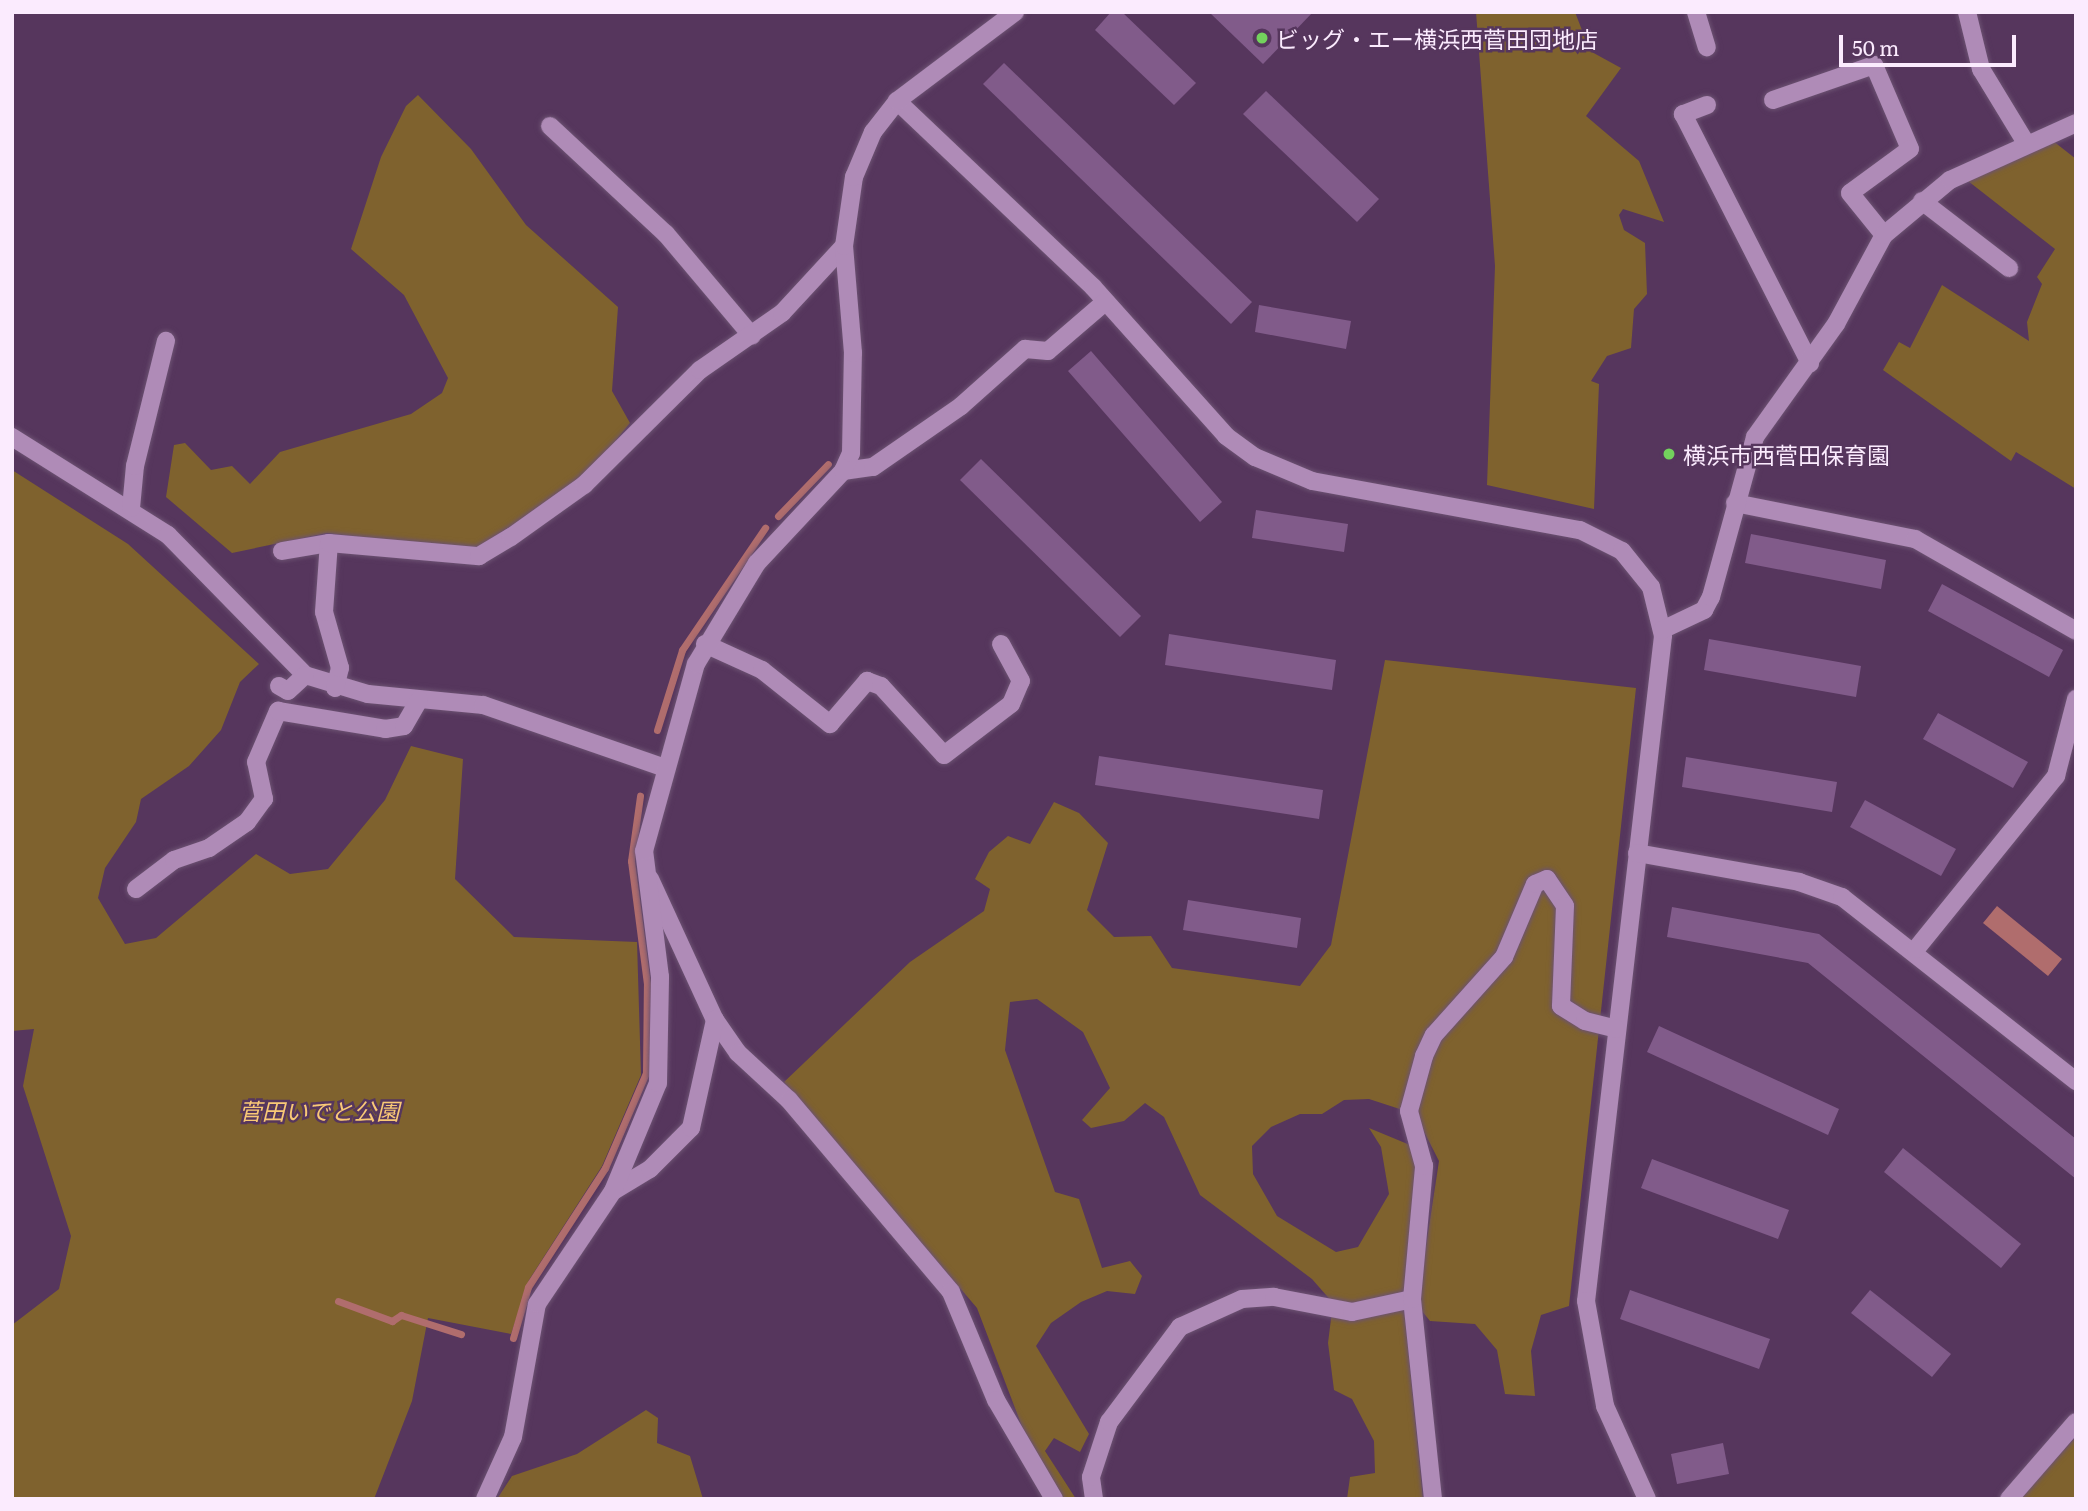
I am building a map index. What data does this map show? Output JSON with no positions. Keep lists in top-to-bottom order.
{
  "parks": ["菅田いでと公園"],
  "places": ["ビッグ・エー横浜西菅田団地店", "横浜市西菅田保育園"],
  "scale_bar": "50 m"
}
